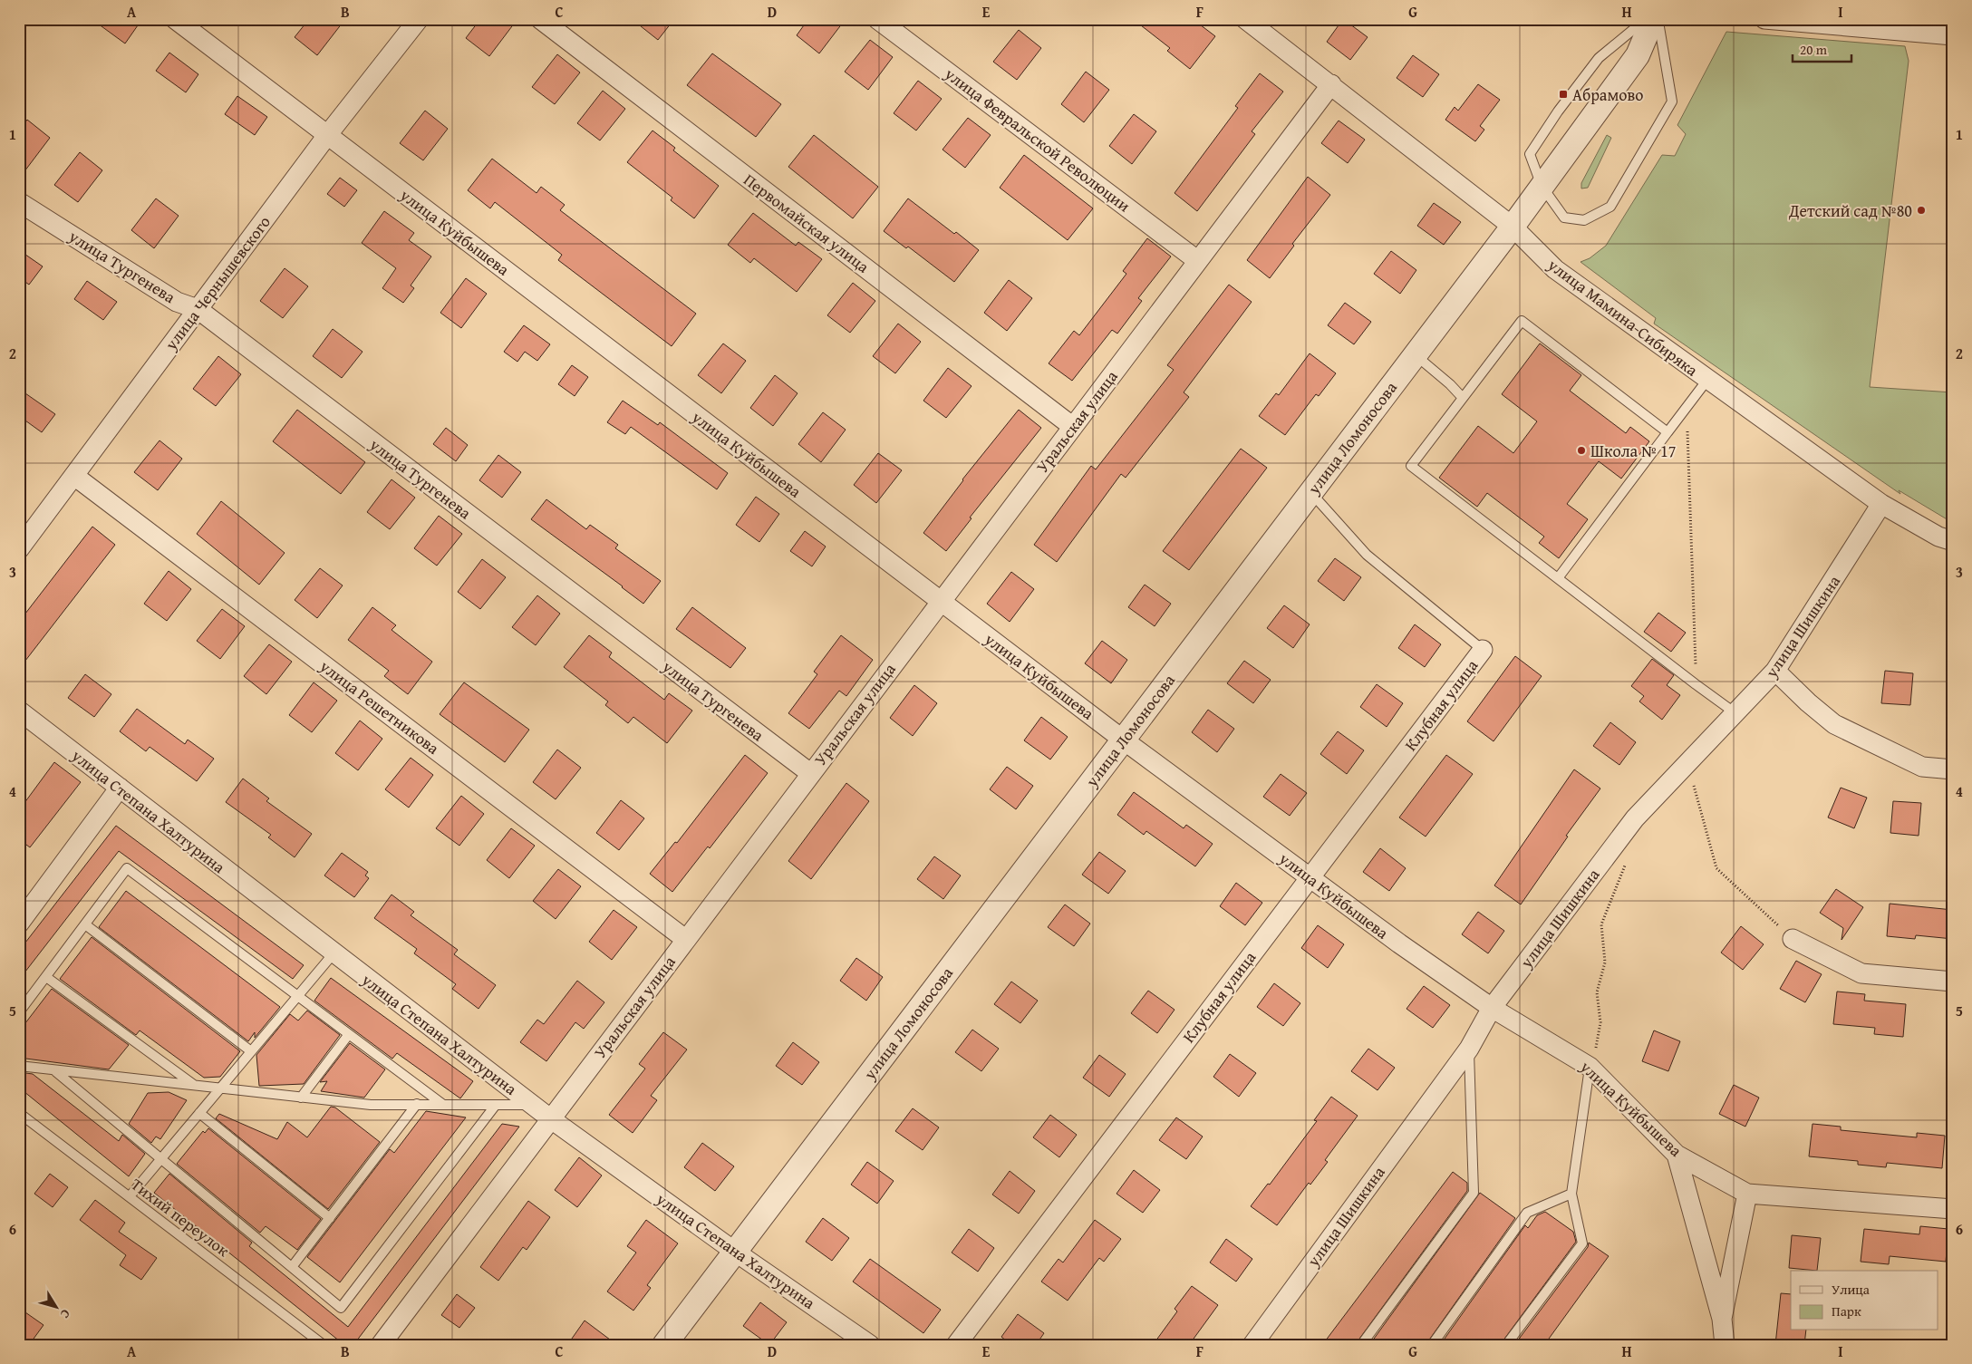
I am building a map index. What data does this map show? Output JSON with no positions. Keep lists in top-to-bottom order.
{
  "streets": {
    "street": [
      "улица Февральской Революции",
      "Первомайская улица",
      "улица Куйбышева",
      "улица Тургенева",
      "улица Чернышевского",
      "улица Мамина-Сибиряка",
      "Уральская улица",
      "улица Ломоносова",
      "улица Шишкина",
      "Клубная улица",
      "улица Решетникова",
      "улица Степана Халтурина"
    ],
    "lane": ["Тихий переулок"]
  },
  "crossings": [
    ["улица Февральской Революции", "Уральская улица"],
    ["Первомайская улица", "Уральская улица"],
    ["улица Куйбышева", "улица Чернышевского"],
    ["улица Куйбышева", "Уральская улица"],
    ["улица Куйбышева", "улица Ломоносова"],
    ["улица Куйбышева", "улица Шишкина"],
    ["улица Куйбышева", "Клубная улица"],
    ["улица Тургенева", "улица Чернышевского"],
    ["улица Тургенева", "Уральская улица"],
    ["улица Чернышевского", "улица Решетникова"],
    ["улица Мамина-Сибиряка", "Уральская улица"],
    ["улица Мамина-Сибиряка", "улица Ломоносова"],
    ["улица Мамина-Сибиряка", "улица Шишкина"],
    ["Уральская улица", "улица Решетникова"],
    ["Уральская улица", "улица Степана Халтурина"],
    ["улица Ломоносова", "улица Степана Халтурина"]
  ],
  "places": {
    "transit": ["Абрамово"],
    "other": ["Детский сад №80", "Школа № 17"]
  },
  "legend": ["Улица", "Парк"],
  "scale_bar": "20 m",
  "north": "bottom right",
  "grid": {
    "columns": [
      "A",
      "B",
      "C",
      "D",
      "E",
      "F",
      "G",
      "H",
      "I"
    ],
    "rows": [
      "1",
      "2",
      "3",
      "4",
      "5",
      "6"
    ]
  }
}
